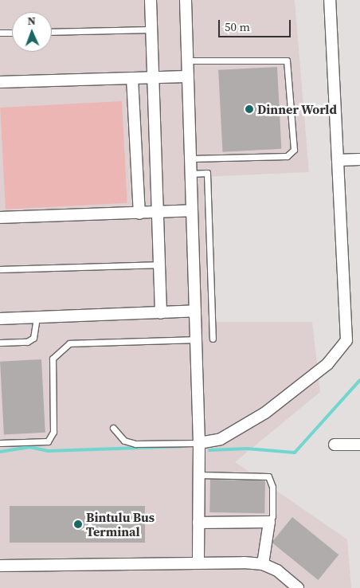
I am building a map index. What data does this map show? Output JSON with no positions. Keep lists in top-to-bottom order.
{
  "places": ["Dinner World", "Bintulu Bus Terminal"],
  "scale_bar": "50 m",
  "north": "top"
}
